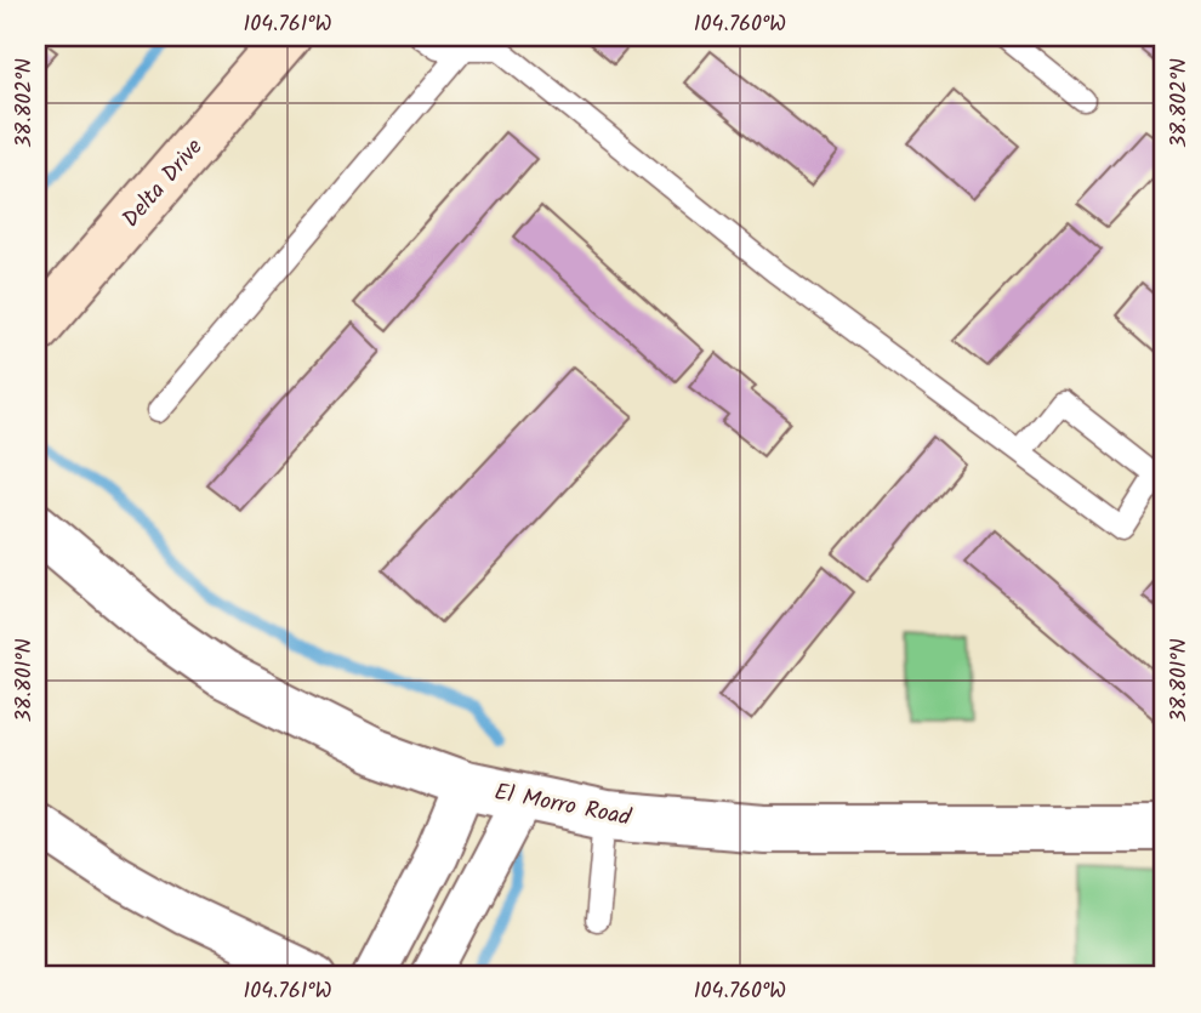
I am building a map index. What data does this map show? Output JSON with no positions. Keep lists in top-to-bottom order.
{
  "streets": {
    "main road": ["Delta Drive"],
    "street": ["El Morro Road"]
  },
  "coordinates": [
    "104.761°W",
    "104.760°W",
    "38.802°N",
    "38.801°N"
  ]
}
